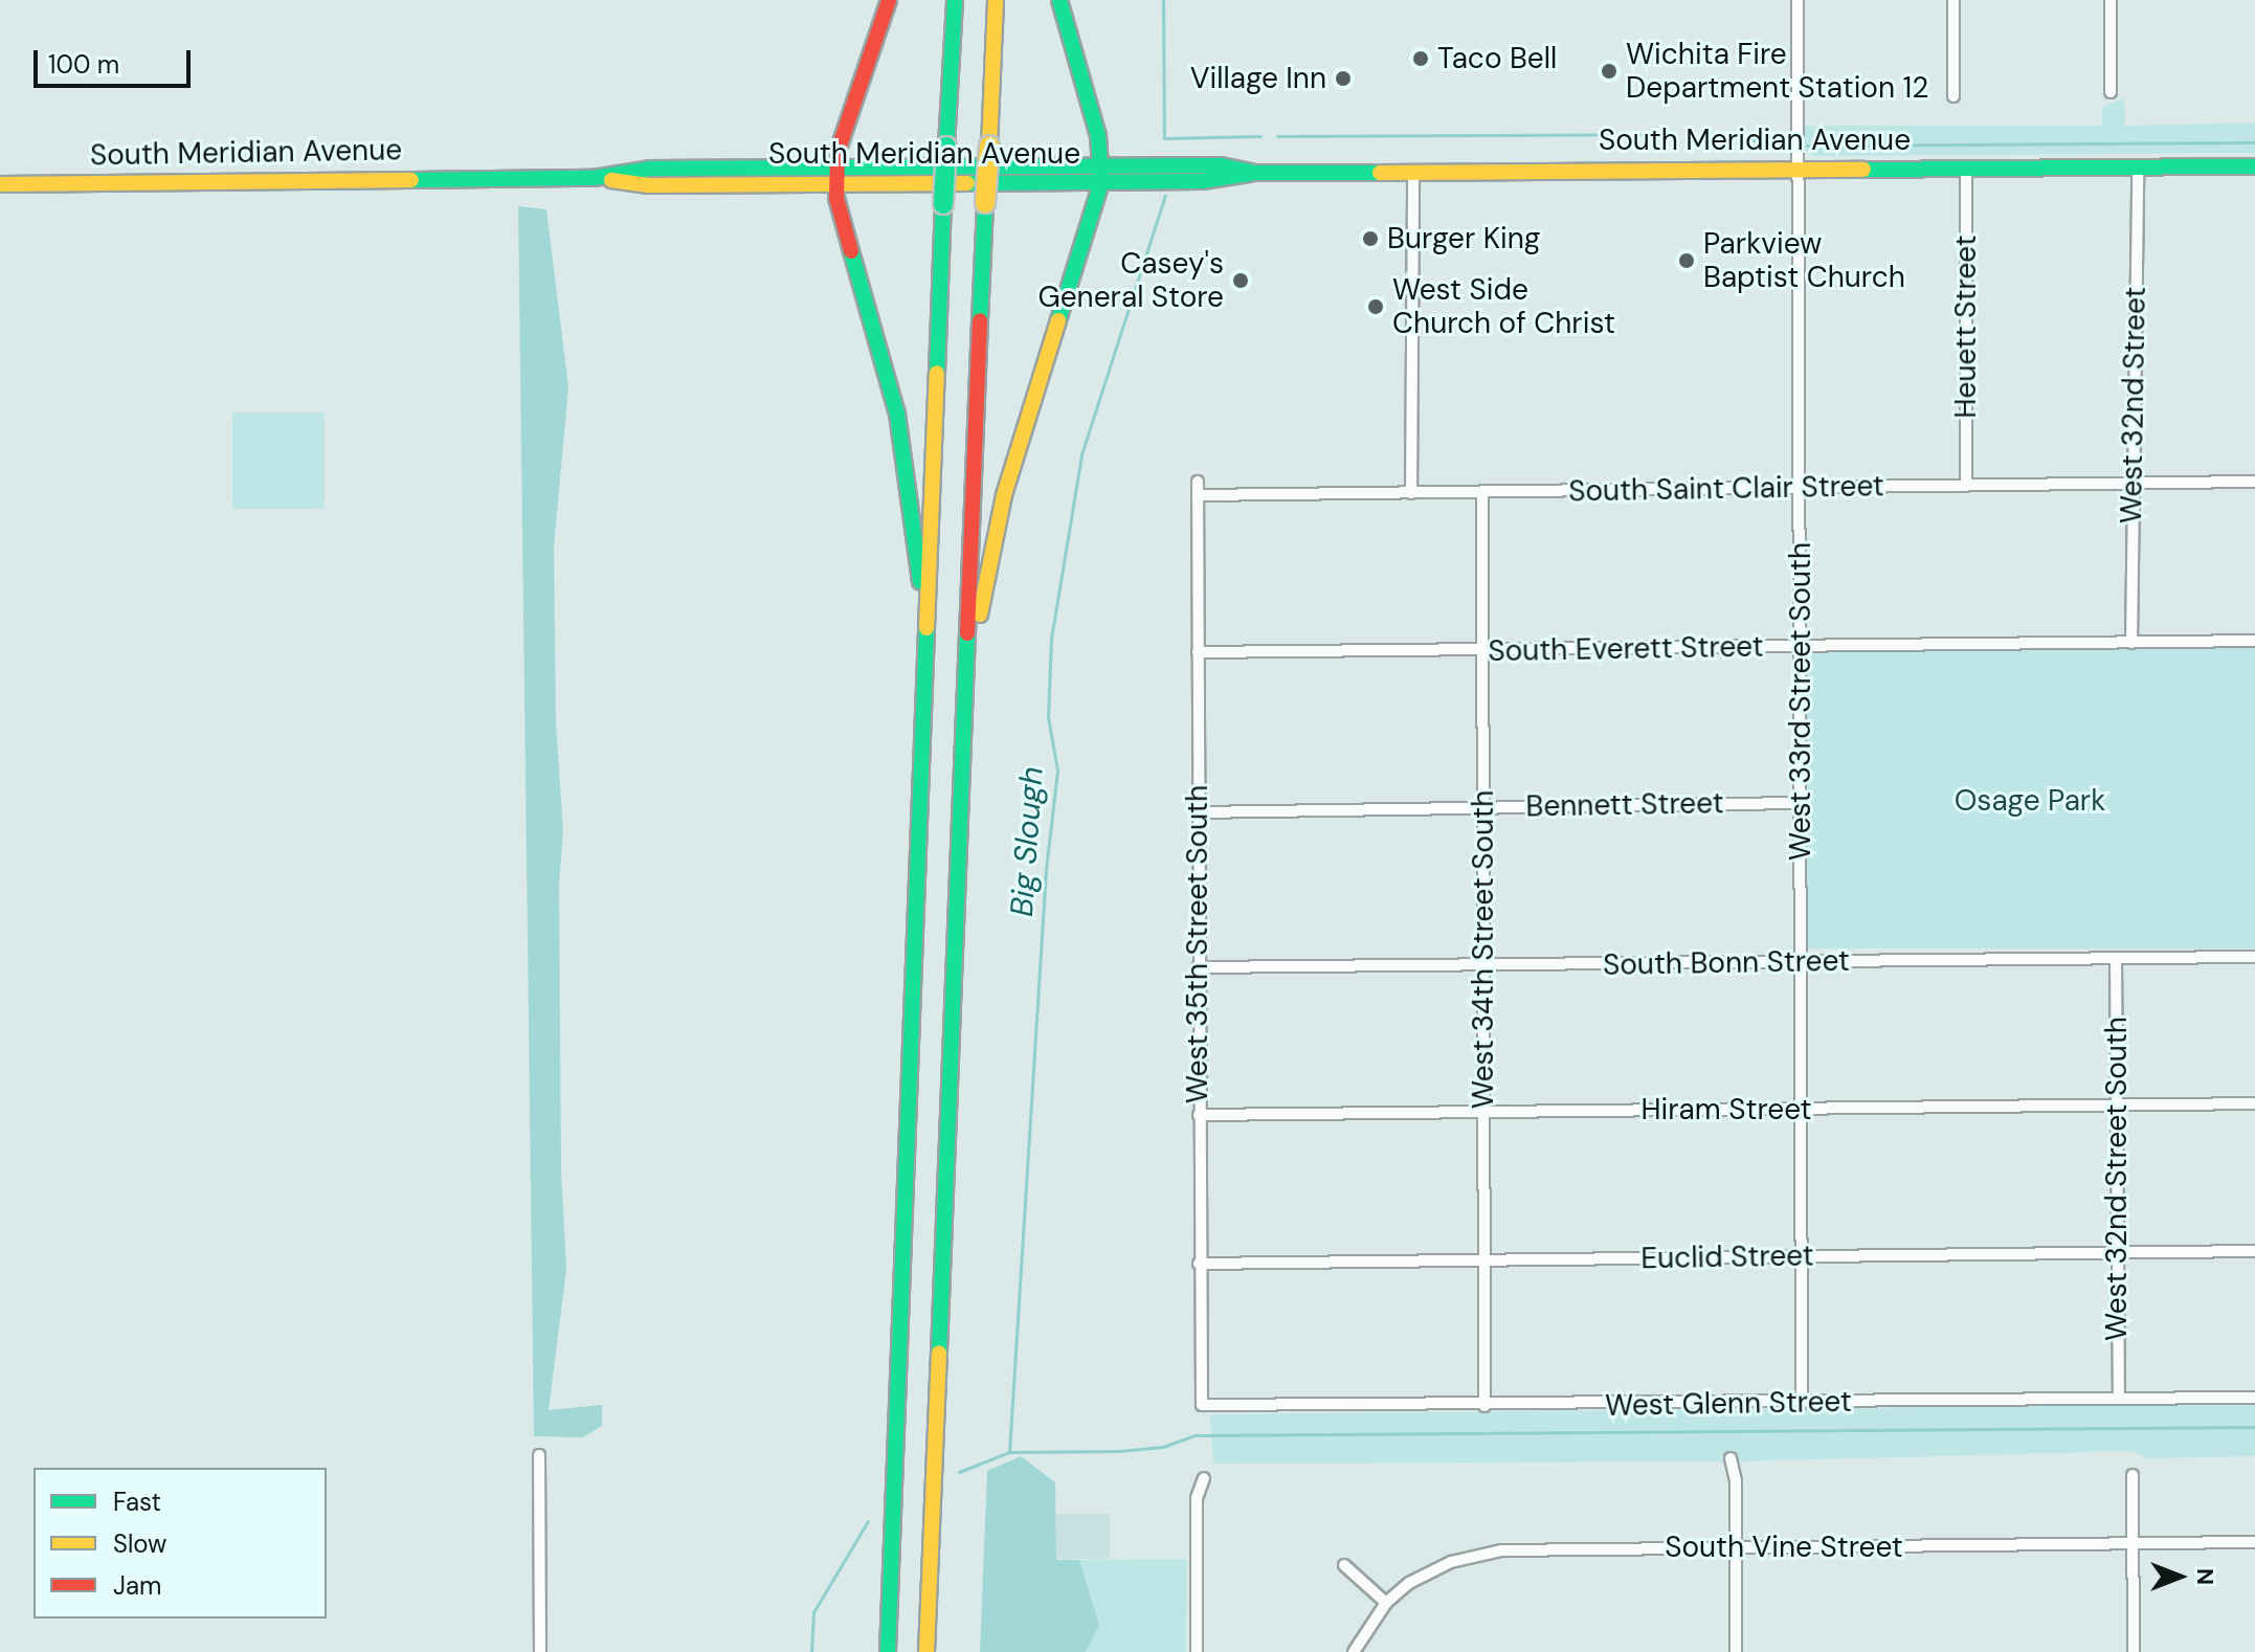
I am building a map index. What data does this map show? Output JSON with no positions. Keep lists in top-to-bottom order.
{
  "streets": {
    "main road": ["South Meridian Avenue"],
    "street": [
      "Heuett Street",
      "West 32nd Street",
      "South Saint Clair Street",
      "South Everett Street",
      "West 33rd Street South",
      "Bennett Street",
      "West 35th Street South",
      "West 34th Street South",
      "South Bonn Street",
      "Hiram Street",
      "West 32nd Street South",
      "Euclid Street",
      "West Glenn Street",
      "South Vine Street"
    ]
  },
  "crossings": [
    ["South Meridian Avenue", "Heuett Street"],
    ["South Meridian Avenue", "West 32nd Street"],
    ["South Meridian Avenue", "West 33rd Street South"],
    ["Heuett Street", "South Saint Clair Street"],
    ["West 32nd Street", "South Saint Clair Street"],
    ["West 32nd Street", "South Everett Street"],
    ["South Saint Clair Street", "West 33rd Street South"],
    ["South Saint Clair Street", "West 35th Street South"],
    ["South Saint Clair Street", "West 34th Street South"],
    ["South Everett Street", "West 33rd Street South"],
    ["South Everett Street", "West 35th Street South"],
    ["South Everett Street", "West 34th Street South"],
    ["West 33rd Street South", "Bennett Street"],
    ["West 33rd Street South", "South Bonn Street"],
    ["West 33rd Street South", "Hiram Street"],
    ["West 33rd Street South", "Euclid Street"],
    ["West 33rd Street South", "West Glenn Street"],
    ["Bennett Street", "West 35th Street South"],
    ["Bennett Street", "West 34th Street South"],
    ["West 35th Street South", "South Bonn Street"],
    ["West 35th Street South", "Hiram Street"],
    ["West 35th Street South", "Euclid Street"],
    ["West 35th Street South", "West Glenn Street"],
    ["West 34th Street South", "South Bonn Street"],
    ["West 34th Street South", "Hiram Street"],
    ["West 34th Street South", "Euclid Street"],
    ["West 34th Street South", "West Glenn Street"],
    ["South Bonn Street", "West 32nd Street South"],
    ["Hiram Street", "West 32nd Street South"],
    ["West 32nd Street South", "Euclid Street"],
    ["West 32nd Street South", "West Glenn Street"]
  ],
  "water": ["Big Slough"],
  "parks": ["Osage Park"],
  "places": [
    "Taco Bell",
    "Wichita Fire Department Station 12",
    "Village Inn",
    "Burger King",
    "Parkview Baptist Church",
    "Casey's General Store",
    "West Side Church of Christ"
  ],
  "legend": ["Fast", "Slow", "Jam"],
  "scale_bar": "100 m",
  "north": "right"
}
